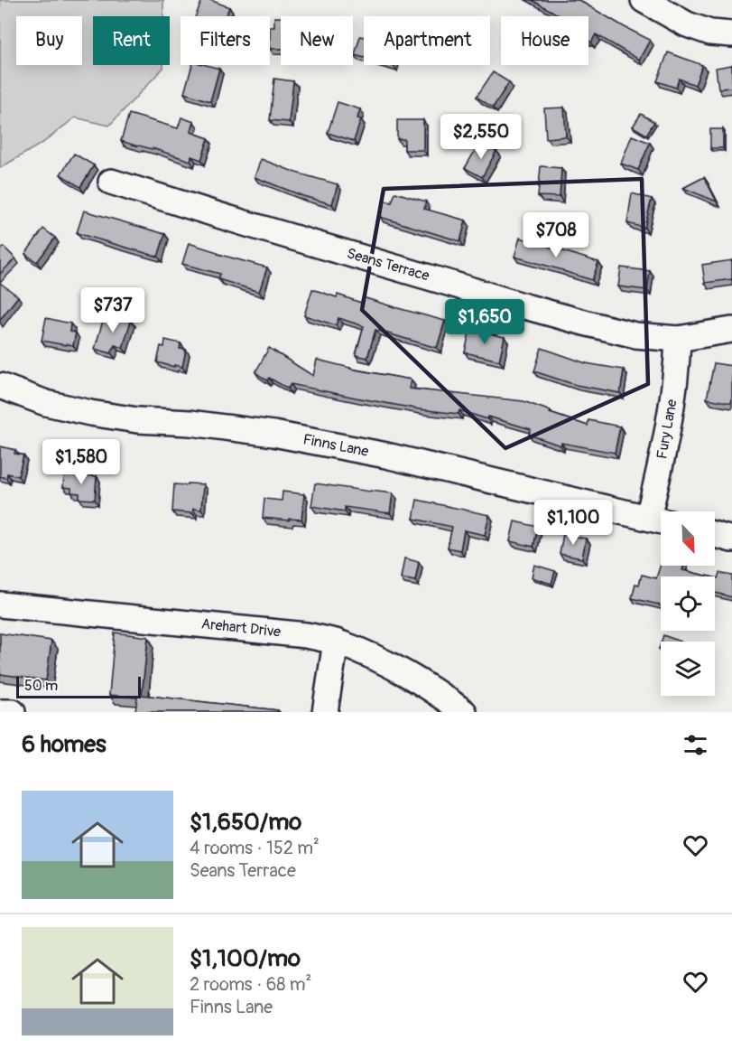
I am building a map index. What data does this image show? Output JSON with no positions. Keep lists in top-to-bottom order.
{
  "streets": {
    "street": [
      "Seans Terrace",
      "Fury Lane",
      "Finns Lane",
      "Arehart Drive"
    ]
  },
  "crossings": [
    ["Seans Terrace", "Fury Lane"],
    ["Fury Lane", "Finns Lane"]
  ],
  "scale_bar": "50 m",
  "north": "bottom right",
  "page": {
    "chip": [
      "Buy",
      "Rent",
      "Filters",
      "New",
      "Apartment",
      "House"
    ],
    "price": [
      "$2,550",
      "$708",
      "$737",
      "$1,650",
      "$1,580",
      "$1,100"
    ],
    "scale": "50 m",
    "heading": "6 homes",
    "list": [
      {
        "name": "$1,650/mo",
        "note": "4 rooms · 152 m² · Seans Terrace"
      },
      {
        "name": "$1,100/mo",
        "note": "2 rooms · 68 m² · Finns Lane"
      }
    ]
  }
}
